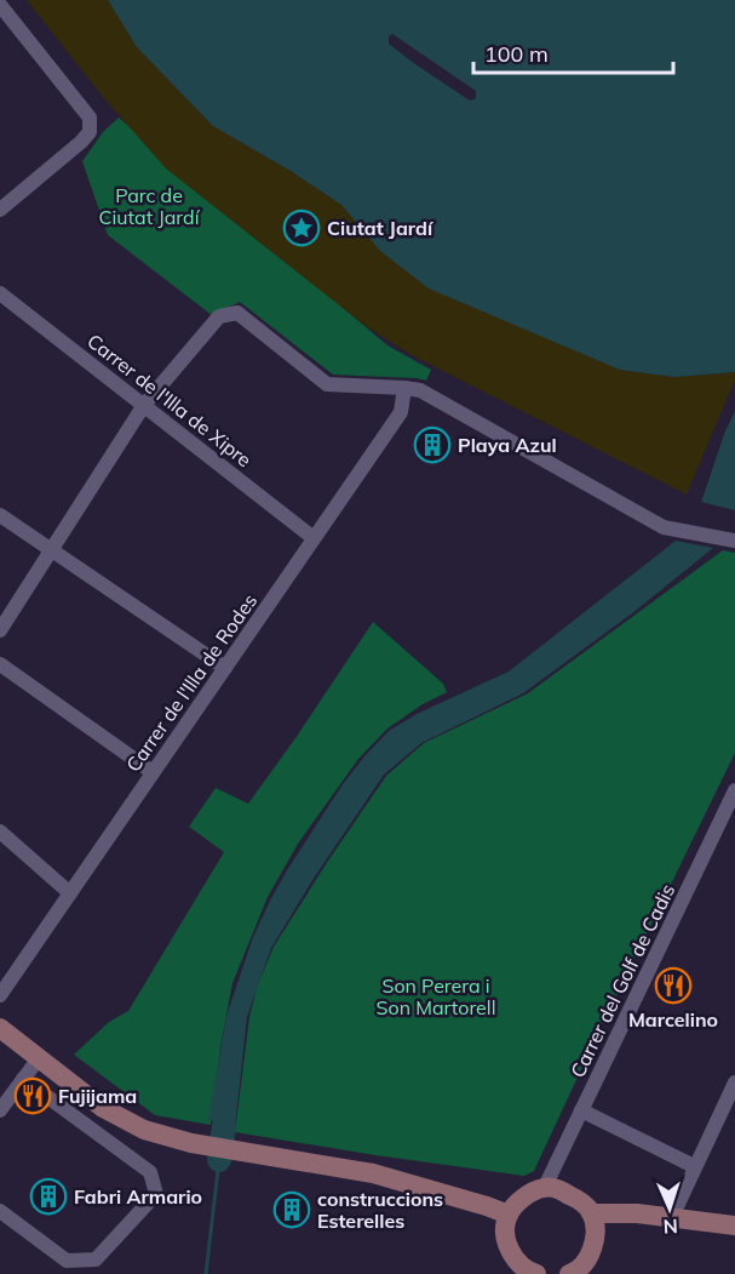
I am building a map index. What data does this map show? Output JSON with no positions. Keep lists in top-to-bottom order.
{
  "streets": {
    "street": ["Carrer de l'Illa de Xipre", "Carrer de l'Illa de Rodes", "Carrer del Golf de Cadis"]
  },
  "crossings": [
    ["Carrer de l'Illa de Xipre", "Carrer de l'Illa de Rodes"]
  ],
  "parks": ["Parc de Ciutat Jardí", "Son Perera i Son Martorell"],
  "places": {
    "place": ["Ciutat Jardí"],
    "building": ["Playa Azul", "Fabri Armario", "construccions Esterelles"],
    "restaurant": ["Marcelino", "Fujijama"]
  },
  "scale_bar": "100 m",
  "north": "bottom"
}
